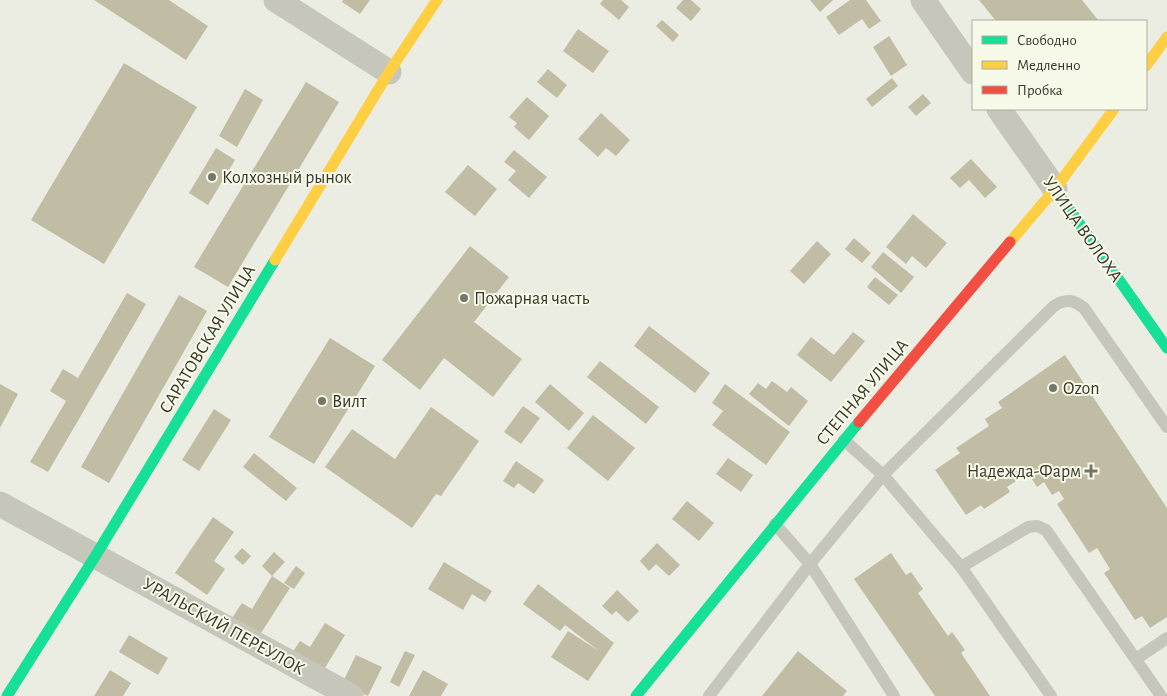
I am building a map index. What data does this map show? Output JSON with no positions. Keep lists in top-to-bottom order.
{
  "streets": {
    "street": [
      "УЛИЦА ВОЛОХА",
      "САРАТОВСКАЯ УЛИЦА",
      "СТЕПНАЯ УЛИЦА",
      "УРАЛЬСКИЙ ПЕРЕУЛОК"
    ]
  },
  "crossings": [
    ["УЛИЦА ВОЛОХА", "СТЕПНАЯ УЛИЦА"],
    ["САРАТОВСКАЯ УЛИЦА", "УРАЛЬСКИЙ ПЕРЕУЛОК"]
  ],
  "places": {
    "other": [
      "Колхозный рынок",
      "Пожарная часть",
      "Ozon",
      "Вилт"
    ],
    "health": ["Надежда-Фарм"]
  },
  "legend": ["Свободно", "Медленно", "Пробка"]
}
